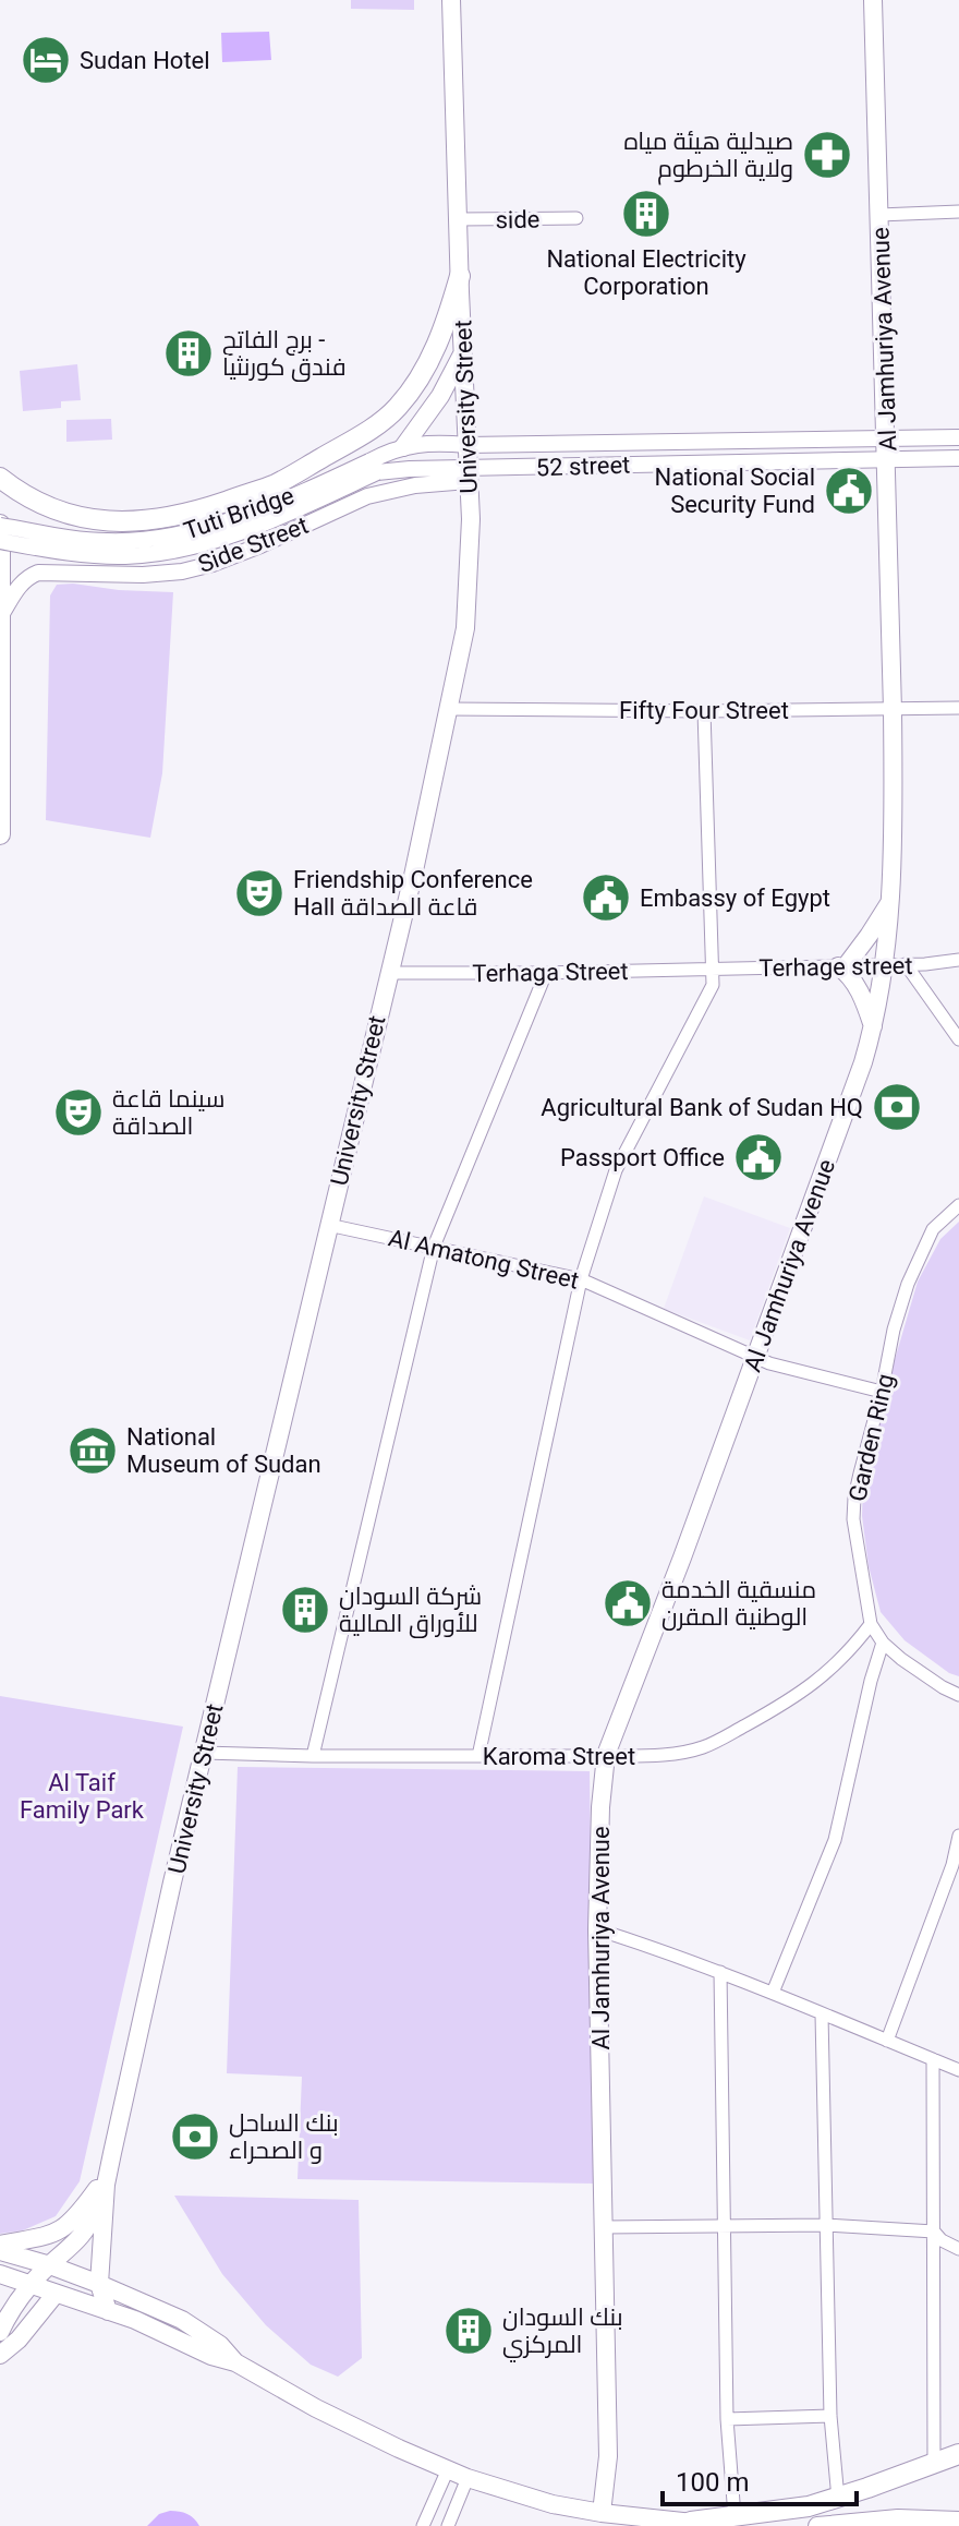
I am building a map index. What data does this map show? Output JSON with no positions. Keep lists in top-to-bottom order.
{
  "streets": {
    "main road": ["Al Jamhuriya Avenue", "University Street"],
    "street": [
      "side",
      "52 street",
      "Tuti Bridge",
      "Side Street",
      "Fifty Four Street",
      "Terhage street",
      "Terhaga Street",
      "Al Amatong Street",
      "Garden Ring",
      "Karoma Street"
    ]
  },
  "crossings": [
    ["side", "University Street"],
    ["Al Jamhuriya Avenue", "52 street"],
    ["Al Jamhuriya Avenue", "Fifty Four Street"],
    ["Al Jamhuriya Avenue", "Terhage street"],
    ["Al Jamhuriya Avenue", "Al Amatong Street"],
    ["Al Jamhuriya Avenue", "Karoma Street"],
    ["University Street", "52 street"],
    ["University Street", "Side Street"],
    ["University Street", "Fifty Four Street"],
    ["University Street", "Terhaga Street"],
    ["University Street", "Al Amatong Street"],
    ["University Street", "Karoma Street"],
    ["52 street", "Side Street"],
    ["Terhage street", "Terhaga Street"],
    ["Al Amatong Street", "Garden Ring"],
    ["Garden Ring", "Karoma Street"]
  ],
  "parks": ["Al Taif Family Park"],
  "places": {
    "hotel": ["Sudan Hotel"],
    "pharmacy": ["صيدلية هيئة مياه ولاية الخرطوم"],
    "building": [
      "National Electricity Corporation",
      "برج الفاتح - فندق كورنثيا",
      "شركة السودان للأوراق المالية",
      "بنك السودان المركزي"
    ],
    "public building": [
      "National Social Security Fund",
      "Embassy of Egypt",
      "Passport Office",
      "منسقية الخدمة الوطنية المقرن"
    ],
    "theatre": ["Friendship Conference Hall قاعة الصداقة", "سينما قاعة الصداقة"],
    "bank": ["Agricultural Bank of Sudan HQ", "بنك الساحل و الصحراء"],
    "museum": ["National Museum of Sudan"]
  },
  "scale_bar": "100 m"
}
